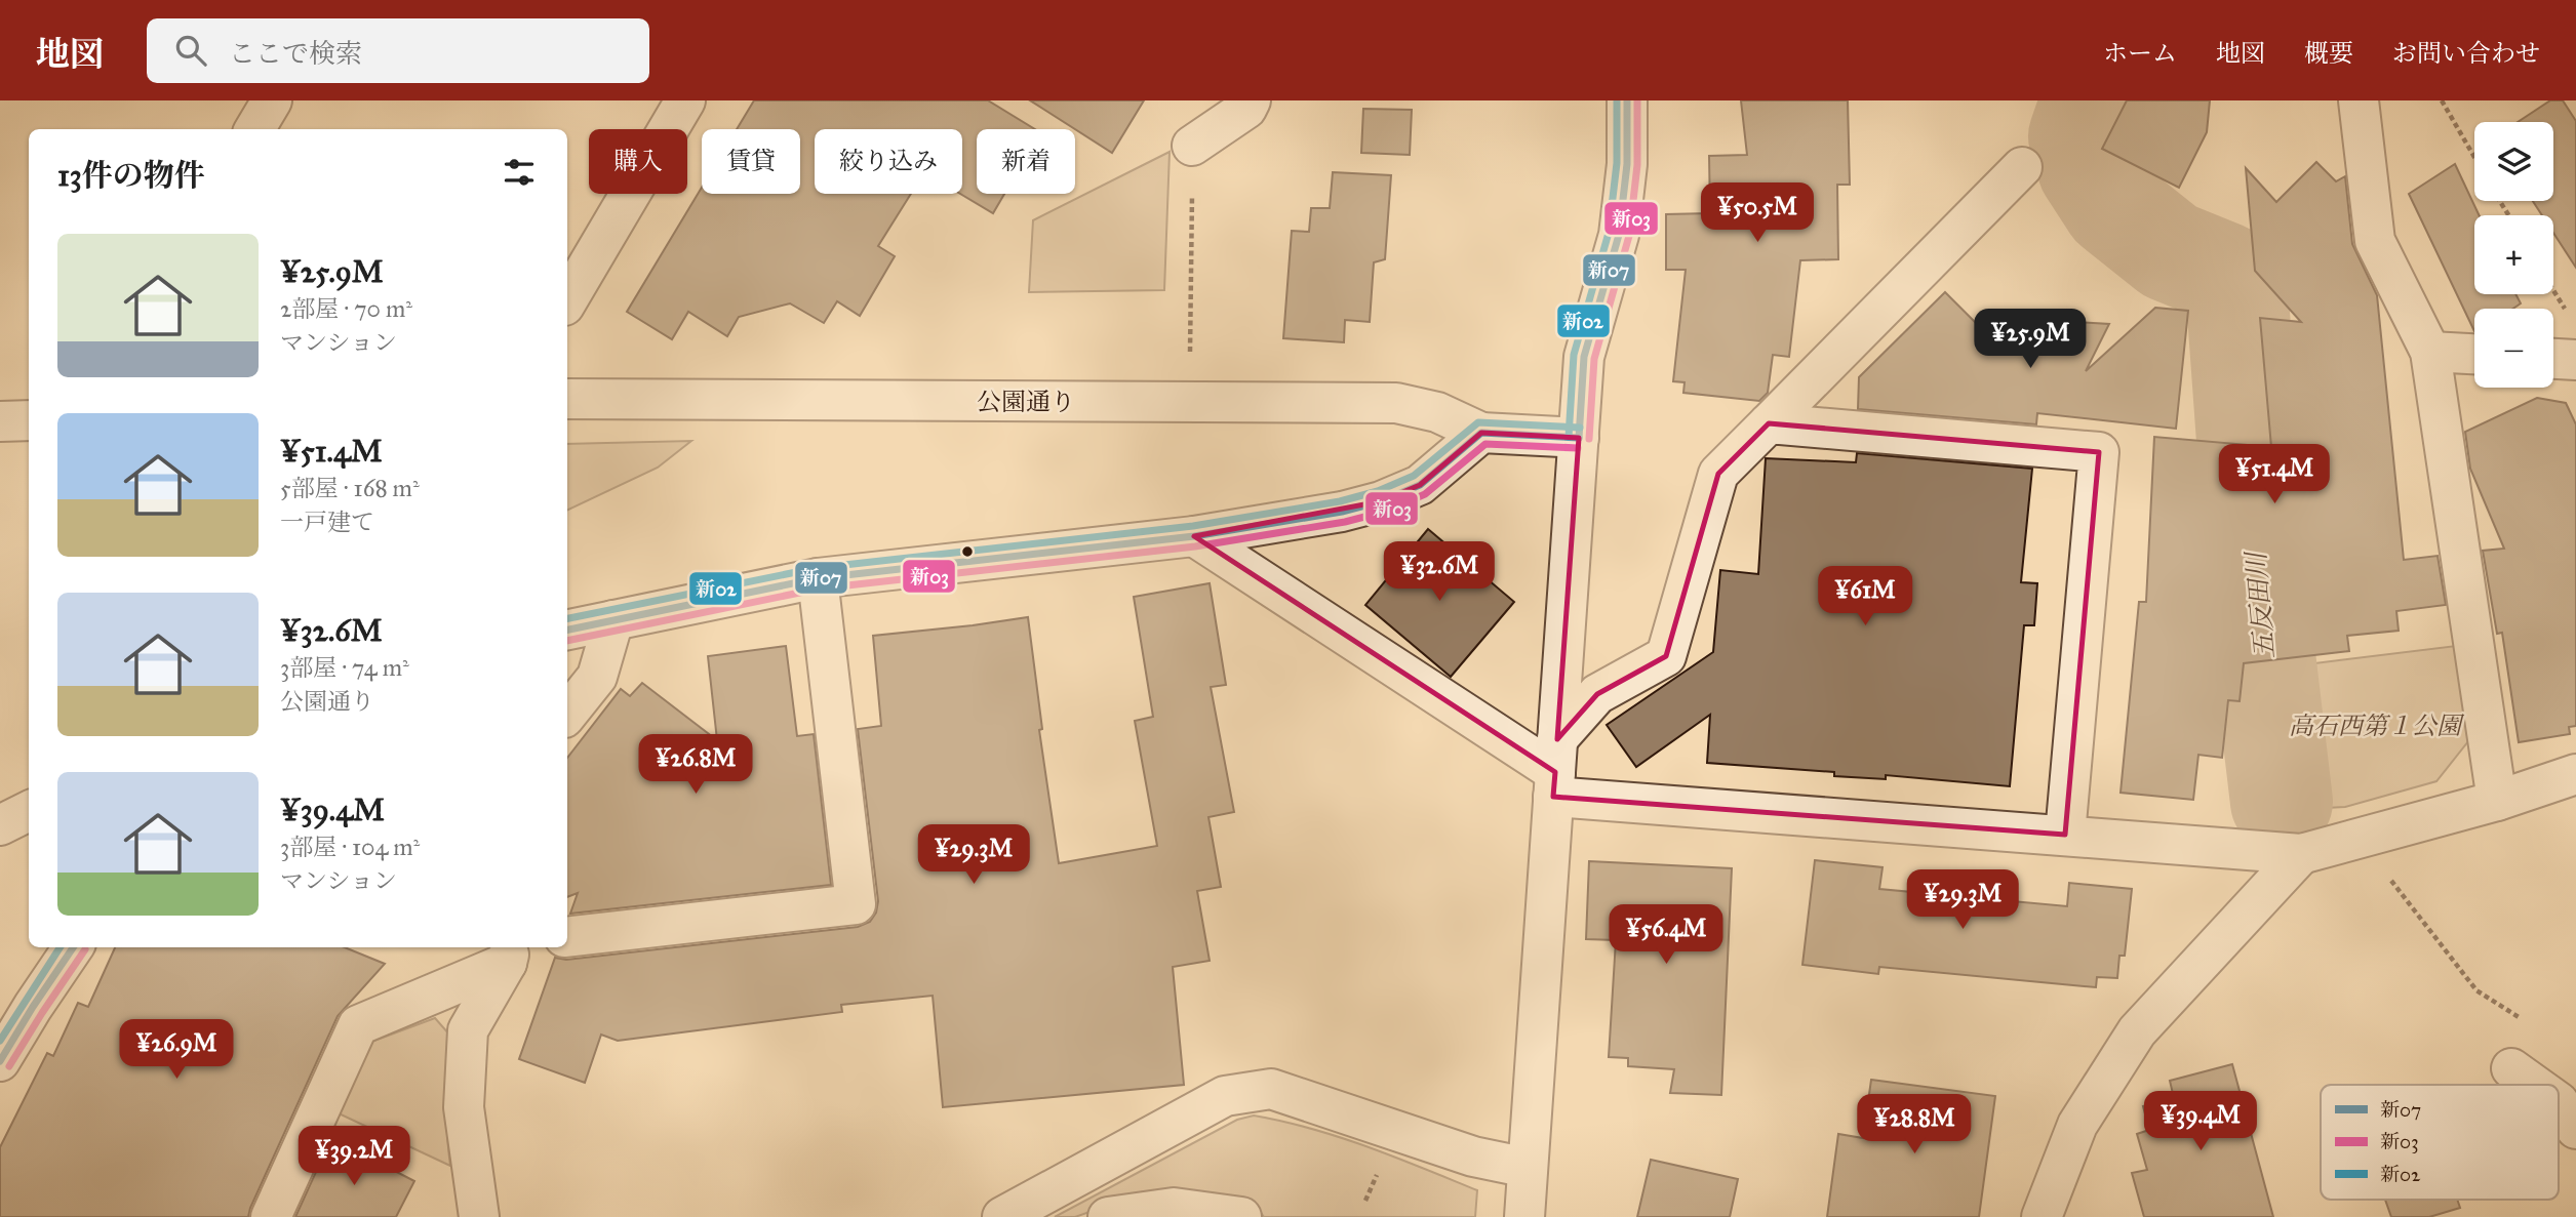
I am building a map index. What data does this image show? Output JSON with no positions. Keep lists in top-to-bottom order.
{
  "streets": {
    "street": ["公園通り"]
  },
  "water": ["五反田川"],
  "parks": ["高石西第１公園"],
  "lines": ["transit line 新07", "transit line 新03", "transit line 新02"],
  "legend": ["新07", "新03", "新02"],
  "page": {
    "header": "地図",
    "search": "ここで検索",
    "nav": [
      "ホーム",
      "地図",
      "概要",
      "お問い合わせ"
    ],
    "map_buttons": ["+", "−"],
    "chip": [
      "購入",
      "賃貸",
      "絞り込み",
      "新着"
    ],
    "heading": "13件の物件",
    "price": [
      "¥50.5M",
      "¥25.9M",
      "¥51.4M",
      "¥32.6M",
      "¥61M",
      "¥26.8M",
      "¥29.3M",
      "¥29.3M",
      "¥56.4M",
      "¥26.9M",
      "¥39.4M",
      "¥28.8M",
      "¥39.2M"
    ],
    "list": [
      {
        "name": "¥25.9M",
        "note": "2部屋 · 70 m² · マンション"
      },
      {
        "name": "¥51.4M",
        "note": "5部屋 · 168 m² · 一戸建て"
      },
      {
        "name": "¥32.6M",
        "note": "3部屋 · 74 m² · 公園通り"
      },
      {
        "name": "¥39.4M",
        "note": "3部屋 · 104 m² · マンション"
      }
    ]
  }
}
